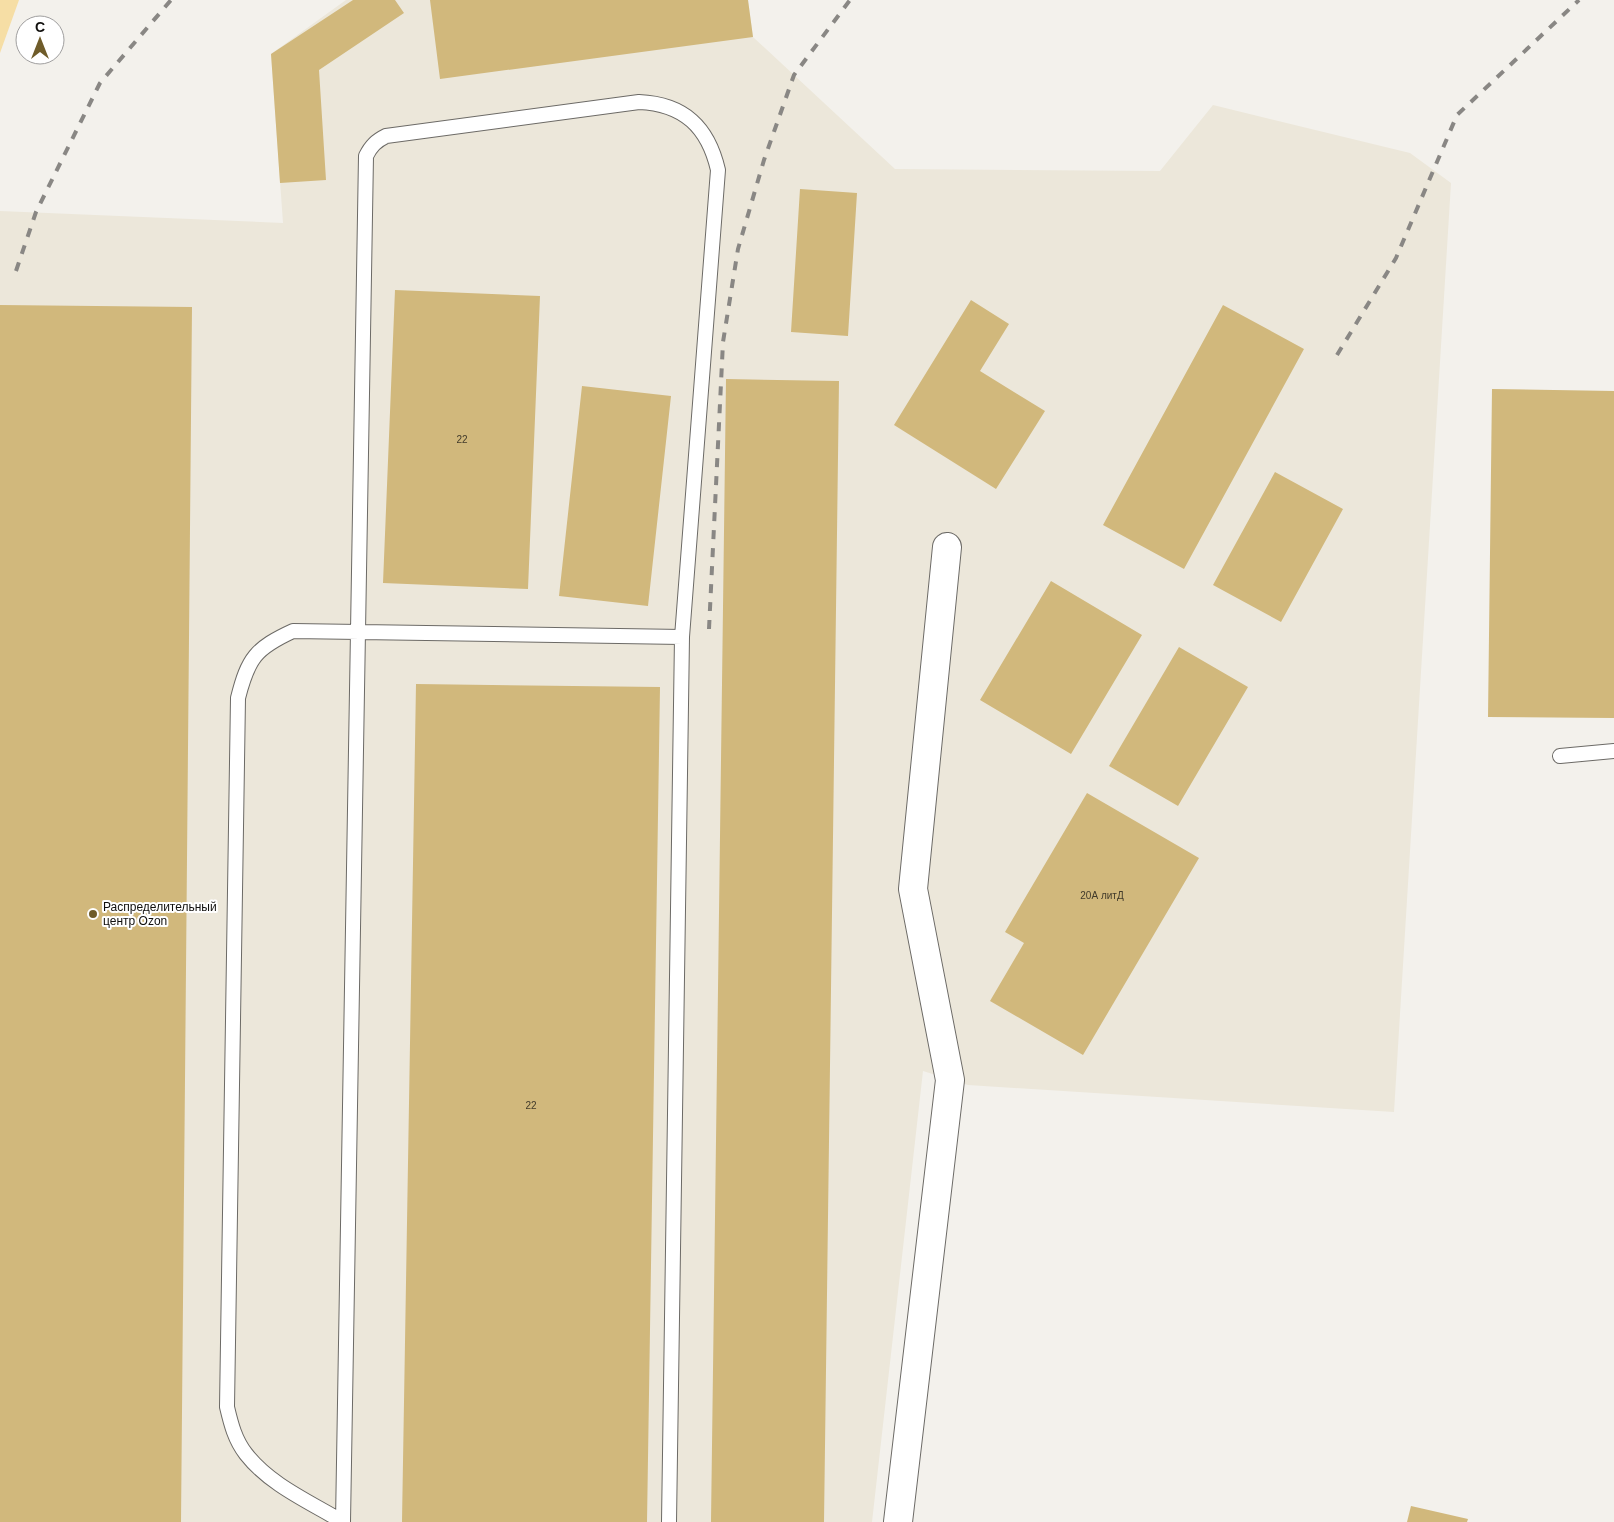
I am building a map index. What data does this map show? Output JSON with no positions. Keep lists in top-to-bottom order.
{
  "places": ["Распределительный центр Ozon"],
  "house_numbers": ["22", "20А литД", "22"],
  "north": "top"
}
